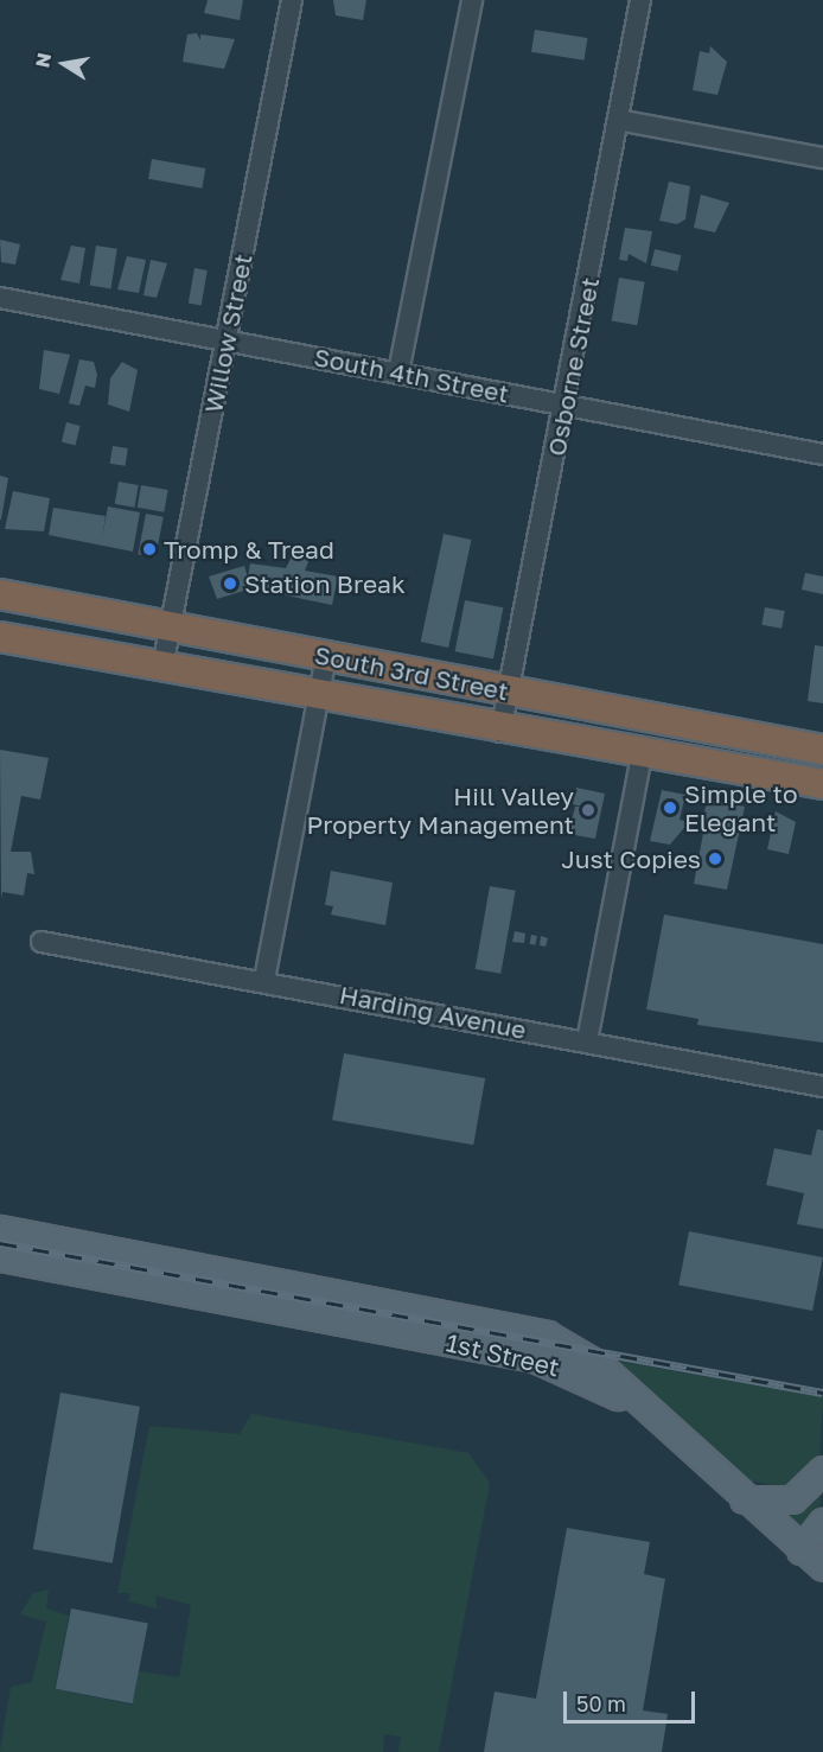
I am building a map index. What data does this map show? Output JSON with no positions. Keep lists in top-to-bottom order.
{
  "streets": {
    "highway": ["South 3rd Street"],
    "main road": ["1st Street"],
    "street": [
      "Willow Street",
      "Osborne Street",
      "South 4th Street",
      "Harding Avenue"
    ]
  },
  "crossings": [
    ["Willow Street", "South 4th Street"],
    ["Willow Street", "South 3rd Street"],
    ["Osborne Street", "South 4th Street"],
    ["Osborne Street", "South 3rd Street"]
  ],
  "places": [
    "Tromp & Tread",
    "Station Break",
    "Simple to Elegant",
    "Hill Valley Property Management",
    "Just Copies"
  ],
  "scale_bar": "50 m",
  "north": "left"
}
